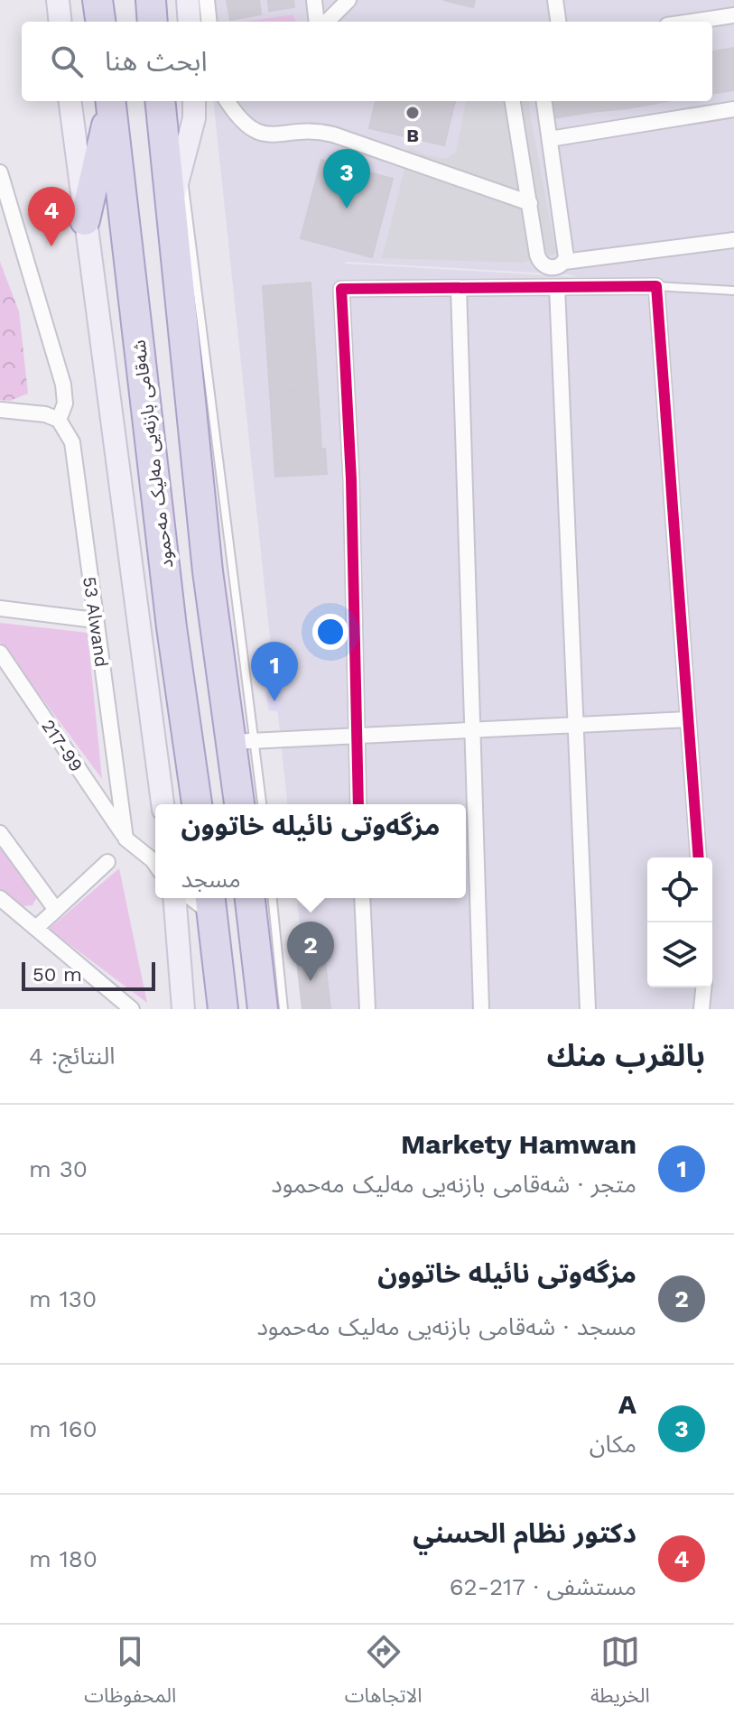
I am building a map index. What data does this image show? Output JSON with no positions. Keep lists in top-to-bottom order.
{
  "streets": {
    "highway": ["شەقامی بازنەیی مەلیک مەحمود"],
    "street": ["53 Alwand", "217-99"]
  },
  "crossings": [
    ["53 Alwand", "217-99"]
  ],
  "places": ["B"],
  "scale_bar": "50 m",
  "page": {
    "search": "ابحث هنا",
    "pins": [
      "3",
      "4",
      "1",
      "2"
    ],
    "popup": ["مزگەوتی نائیلە خاتوون", "مسجد"],
    "scale": "50 m",
    "heading": ["بالقرب منك", "النتائج: 4"],
    "list": [
      {
        "mark": "1",
        "name": "Markety Hamwan",
        "note": "متجر · شەقامی بازنەیی مەلیک مەحمود",
        "value": "30 m"
      },
      {
        "mark": "2",
        "name": "مزگەوتی نائیلە خاتوون",
        "note": "مسجد · شەقامی بازنەیی مەلیک مەحمود",
        "value": "130 m"
      },
      {
        "mark": "3",
        "name": "A",
        "note": "مكان",
        "value": "160 m"
      },
      {
        "mark": "4",
        "name": "دكتور نظام الحسني",
        "note": "مستشفى · 217-62",
        "value": "180 m"
      }
    ],
    "nav": ["الخريطة", "الاتجاهات", "المحفوظات"]
  }
}
